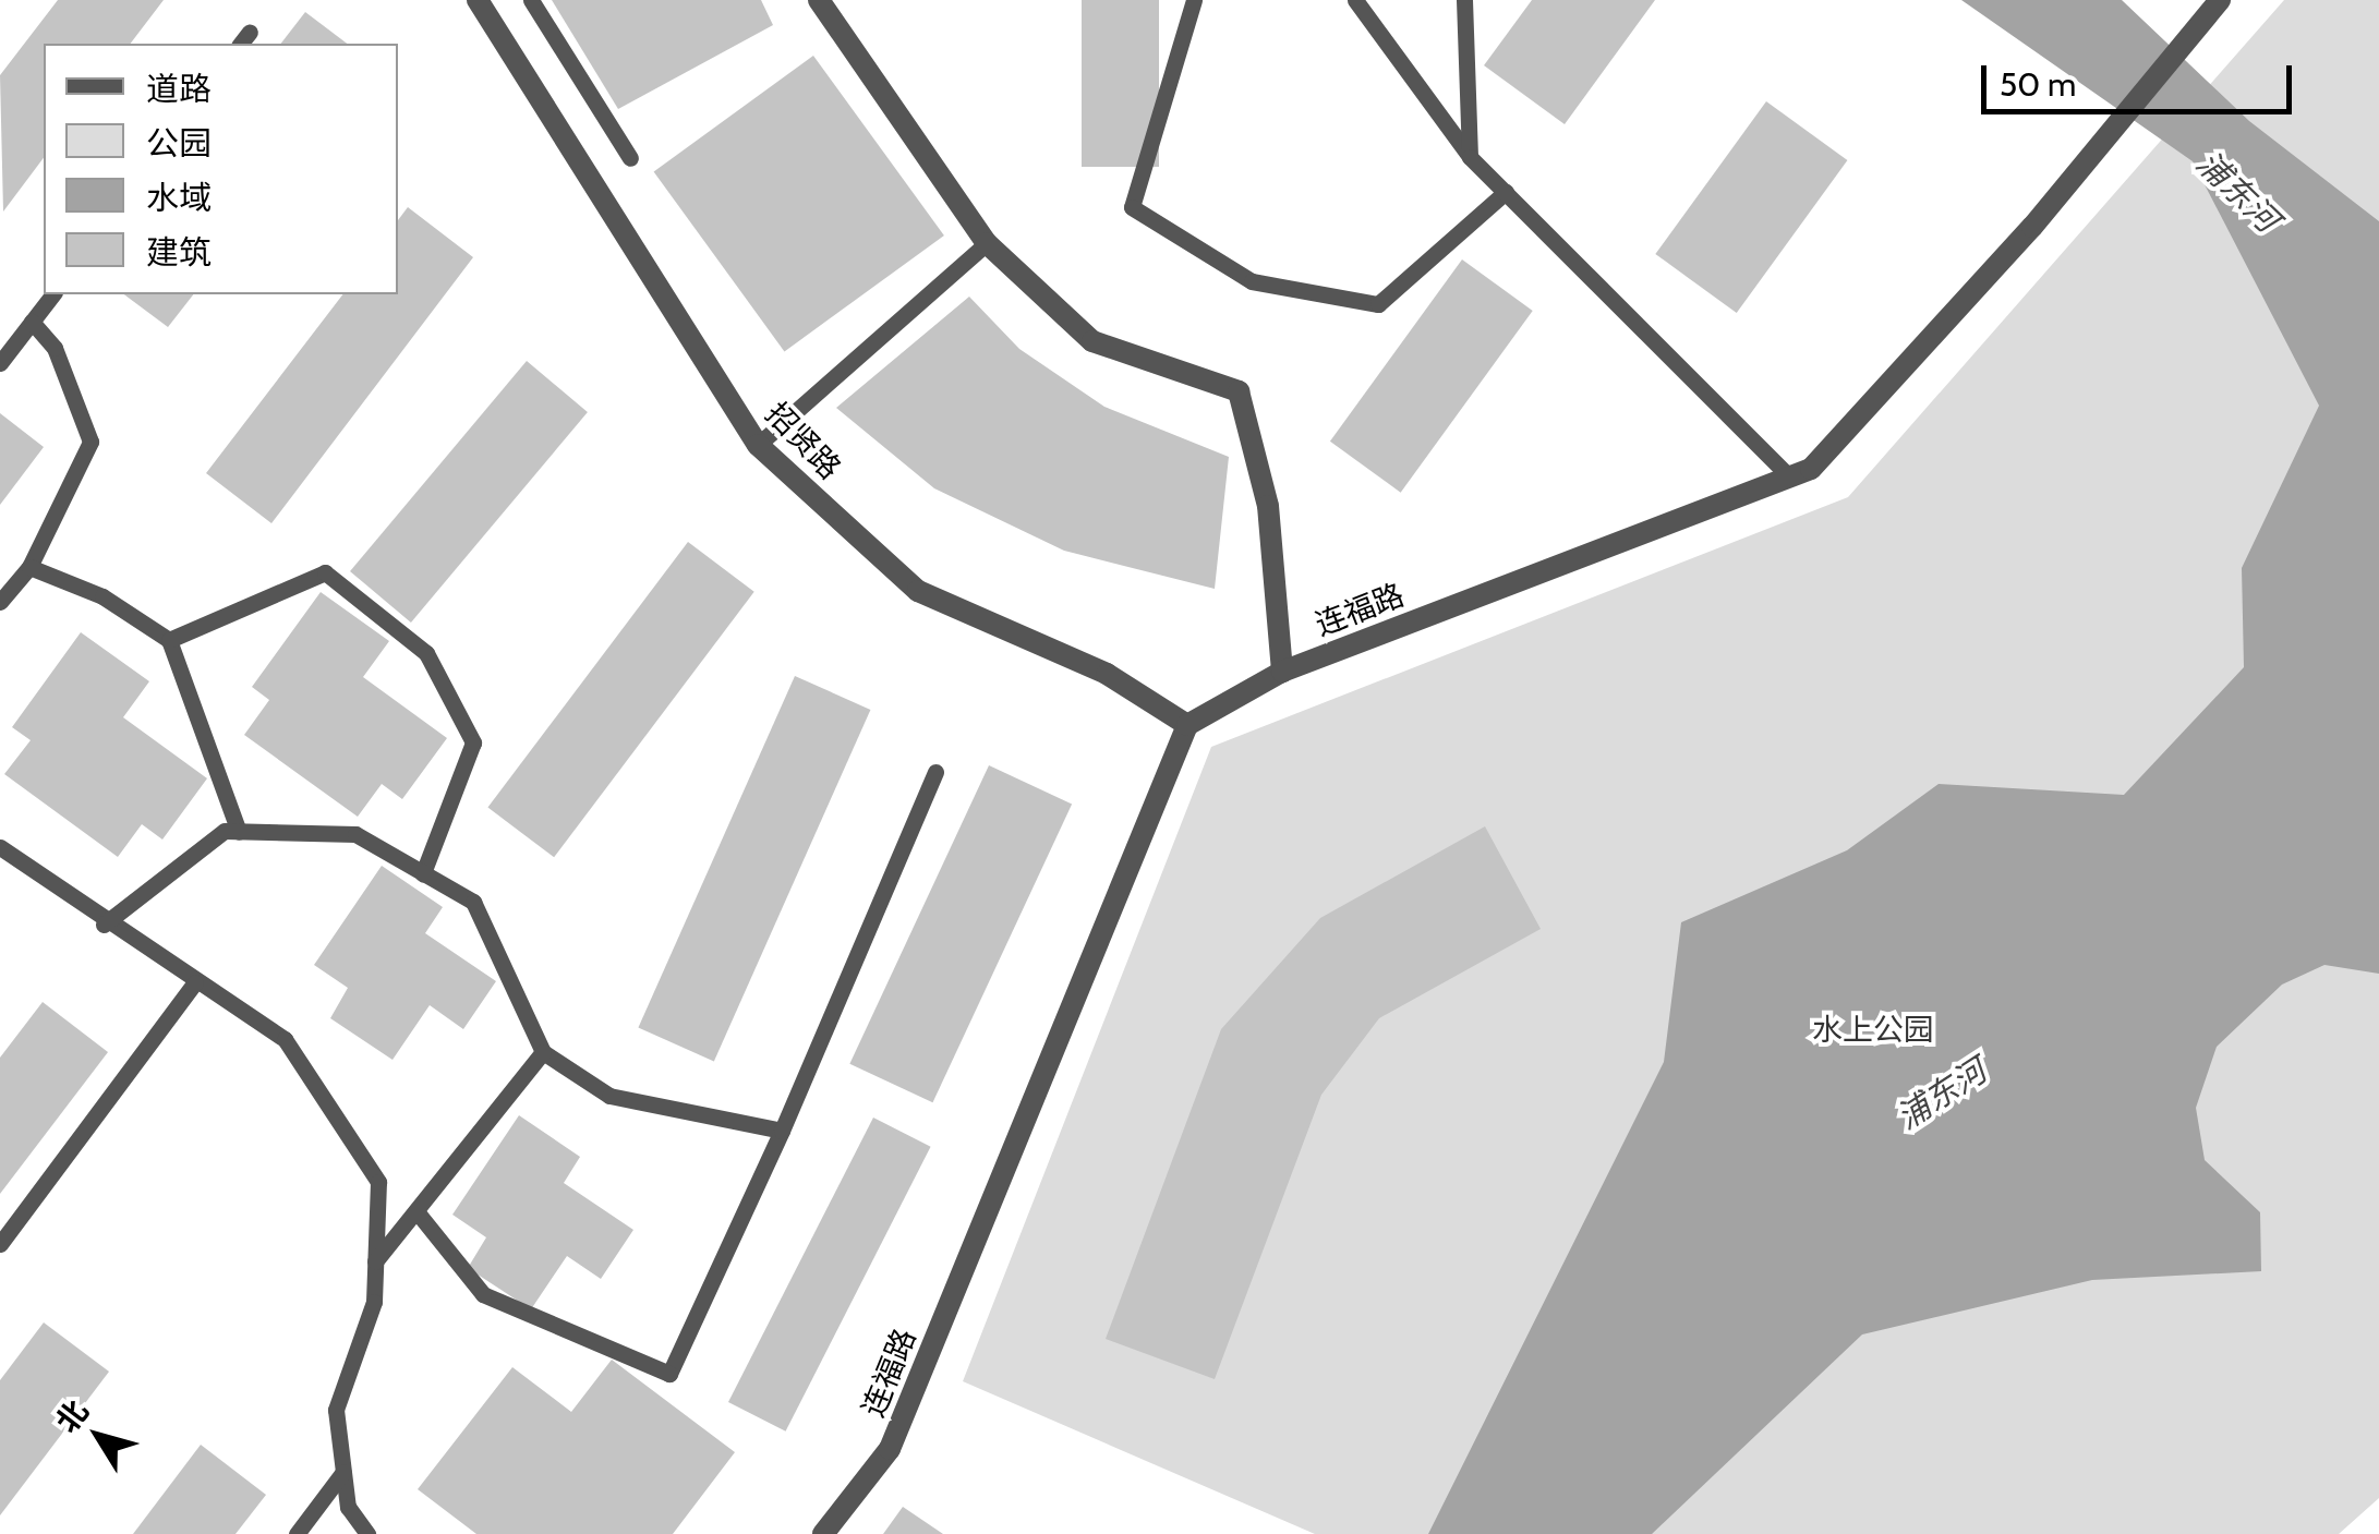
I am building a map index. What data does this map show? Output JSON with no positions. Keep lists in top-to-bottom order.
{
  "streets": {
    "street": ["招贤路", "连福路"]
  },
  "crossings": [
    ["招贤路", "连福路"]
  ],
  "water": ["浦东河"],
  "parks": ["水上公园"],
  "legend": [
    "道路",
    "公园",
    "水域",
    "建筑"
  ],
  "scale_bar": "50 m",
  "north": "top left"
}
